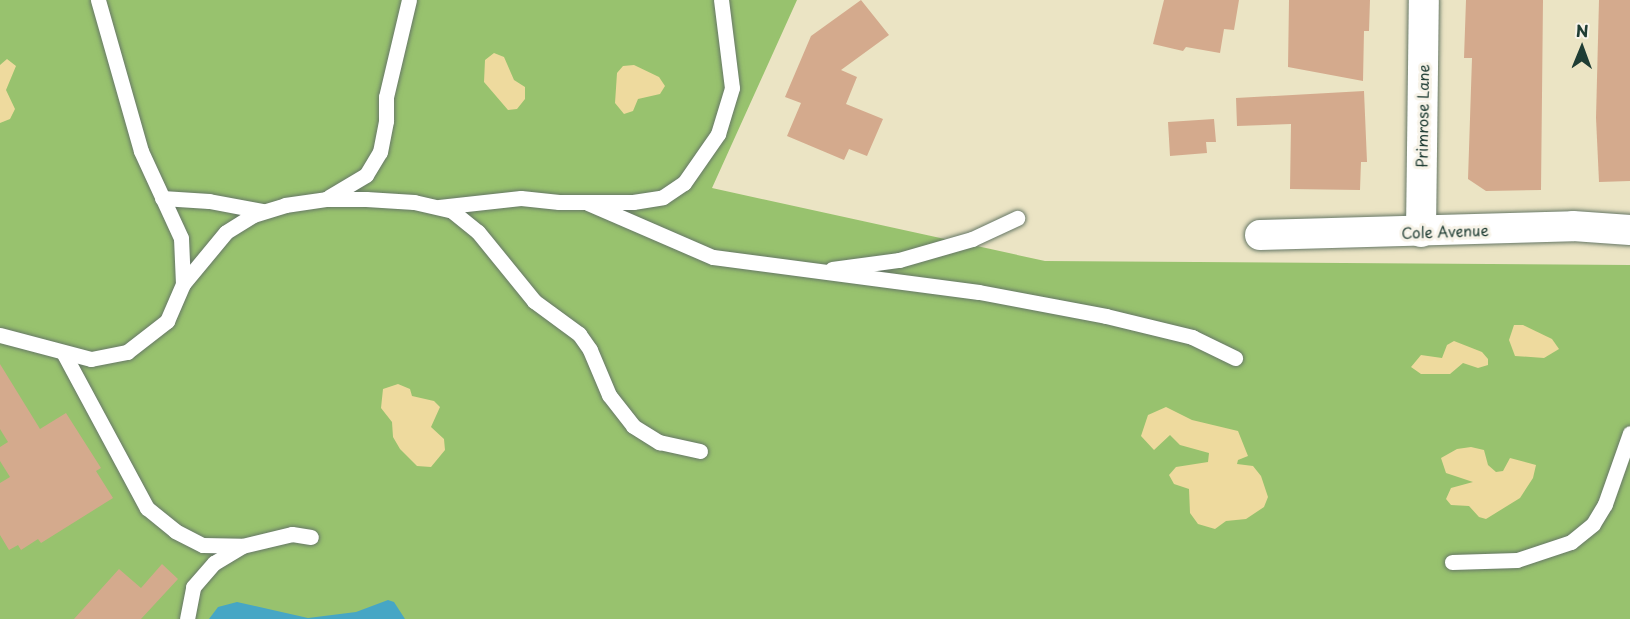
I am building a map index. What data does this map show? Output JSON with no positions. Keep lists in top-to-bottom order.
{
  "streets": {
    "street": ["Primrose Lane", "Cole Avenue"]
  },
  "crossings": [
    ["Primrose Lane", "Cole Avenue"]
  ],
  "north": "top"
}
